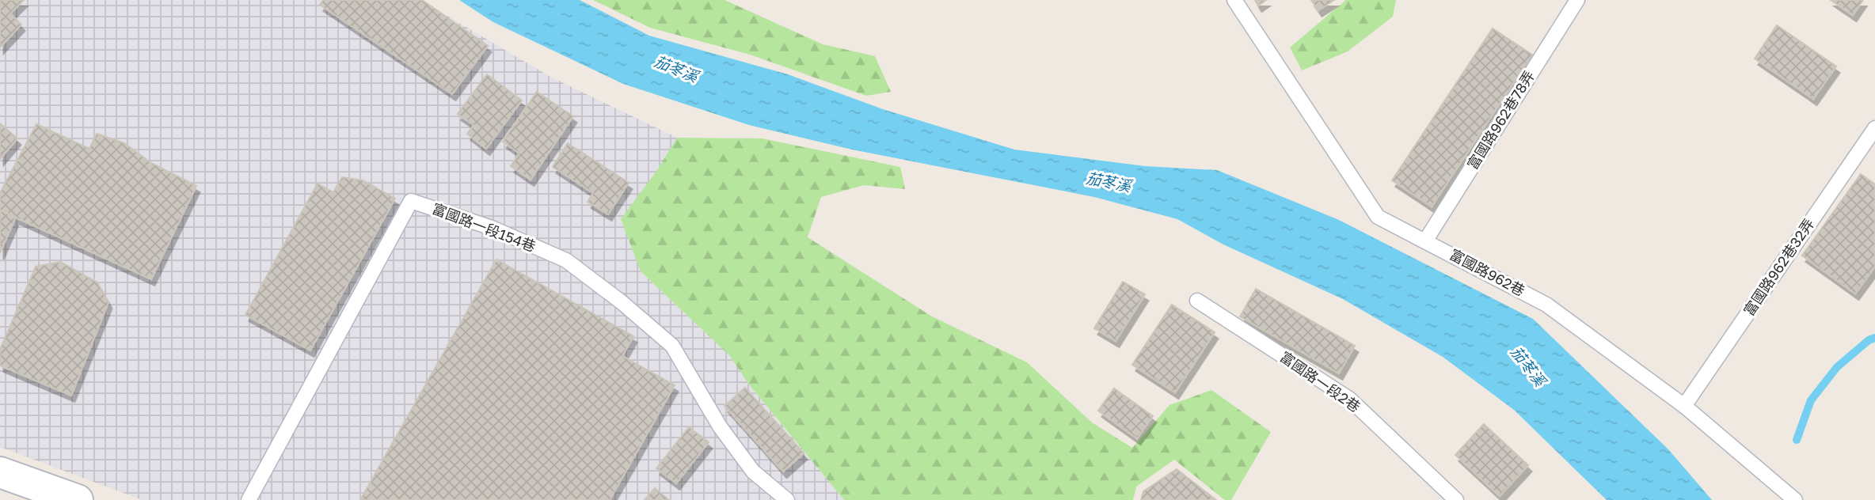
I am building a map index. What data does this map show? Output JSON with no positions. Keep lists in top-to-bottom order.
{
  "streets": {
    "lane": [
      "富國路962巷78弄",
      "富國路一段154巷",
      "富國路962巷32弄",
      "富國路962巷",
      "富國路一段2巷"
    ]
  },
  "crossings": [
    ["富國路962巷78弄", "富國路962巷"],
    ["富國路962巷32弄", "富國路962巷"]
  ],
  "water": ["茄苳溪"]
}
